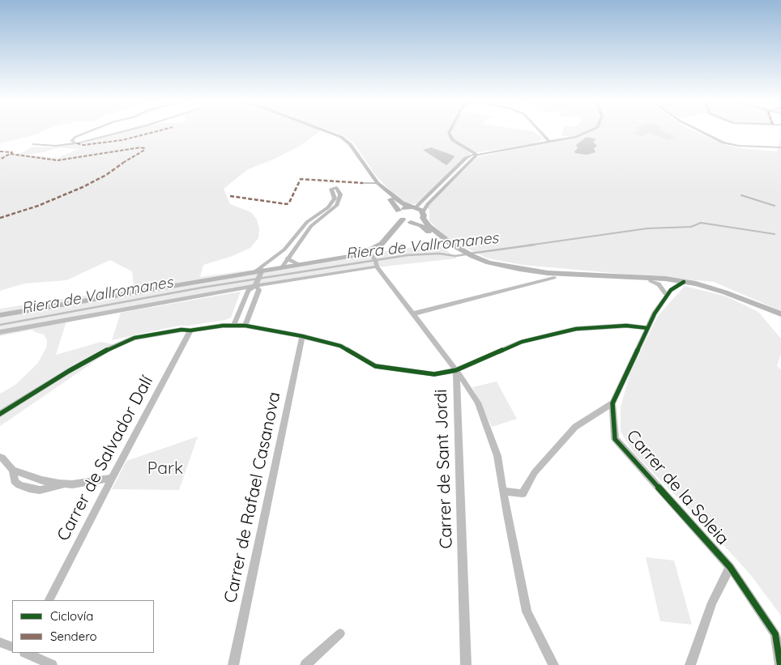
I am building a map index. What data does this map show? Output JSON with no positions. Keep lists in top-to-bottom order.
{
  "streets": {
    "street": [
      "Carrer de Salvador Dalí",
      "Carrer de Sant Jordi",
      "Carrer de la Soleia",
      "Carrer de Rafael Casanova"
    ]
  },
  "water": ["Riera de Vallromanes"],
  "parks": ["Park"],
  "legend": ["Ciclovía", "Sendero"]
}
